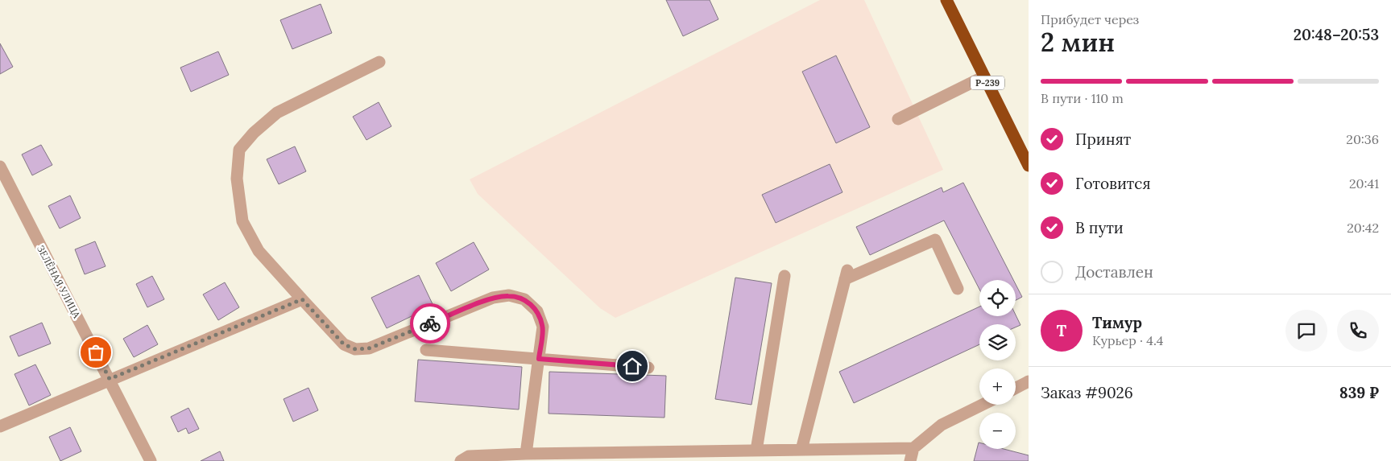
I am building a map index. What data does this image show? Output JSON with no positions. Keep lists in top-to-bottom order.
{
  "streets": {
    "highway": ["Р-239"],
    "street": ["ЗЕЛЁНАЯ УЛИЦА"]
  },
  "page": {
    "heading": ["2 мин", "Прибудет через", "20:48–20:53"],
    "panel": [
      "Тимур",
      "Курьер · 4.4",
      "Заказ #9026",
      "839 ₽"
    ],
    "bar": "В пути · 110 m",
    "list": [
      ["Принят", "20:36"],
      ["Готовится", "20:41"],
      ["В пути", "20:42"],
      "Доставлен"
    ],
    "map_buttons": ["+", "−"],
    "round": "Т"
  }
}
